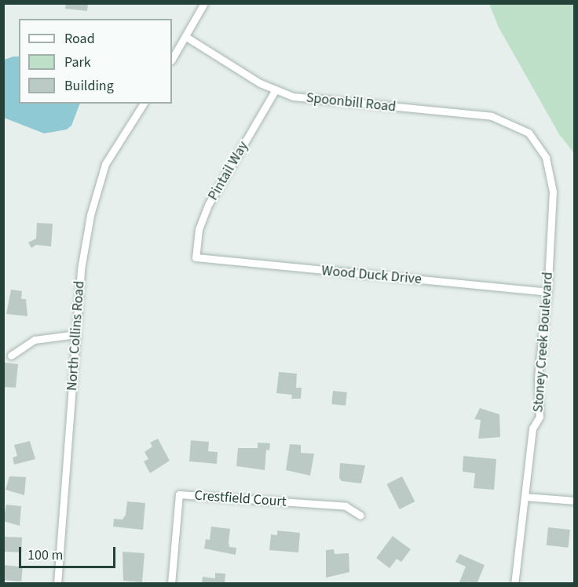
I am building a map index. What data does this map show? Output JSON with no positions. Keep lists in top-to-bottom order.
{
  "streets": {
    "street": [
      "Spoonbill Road",
      "Pintail Way",
      "Wood Duck Drive",
      "North Collins Road",
      "Stoney Creek Boulevard",
      "Crestfield Court"
    ]
  },
  "crossings": [
    ["Spoonbill Road", "Pintail Way"],
    ["Spoonbill Road", "Stoney Creek Boulevard"],
    ["Pintail Way", "Wood Duck Drive"],
    ["Wood Duck Drive", "Stoney Creek Boulevard"]
  ],
  "legend": ["Road", "Park", "Building"],
  "scale_bar": "100 m"
}
